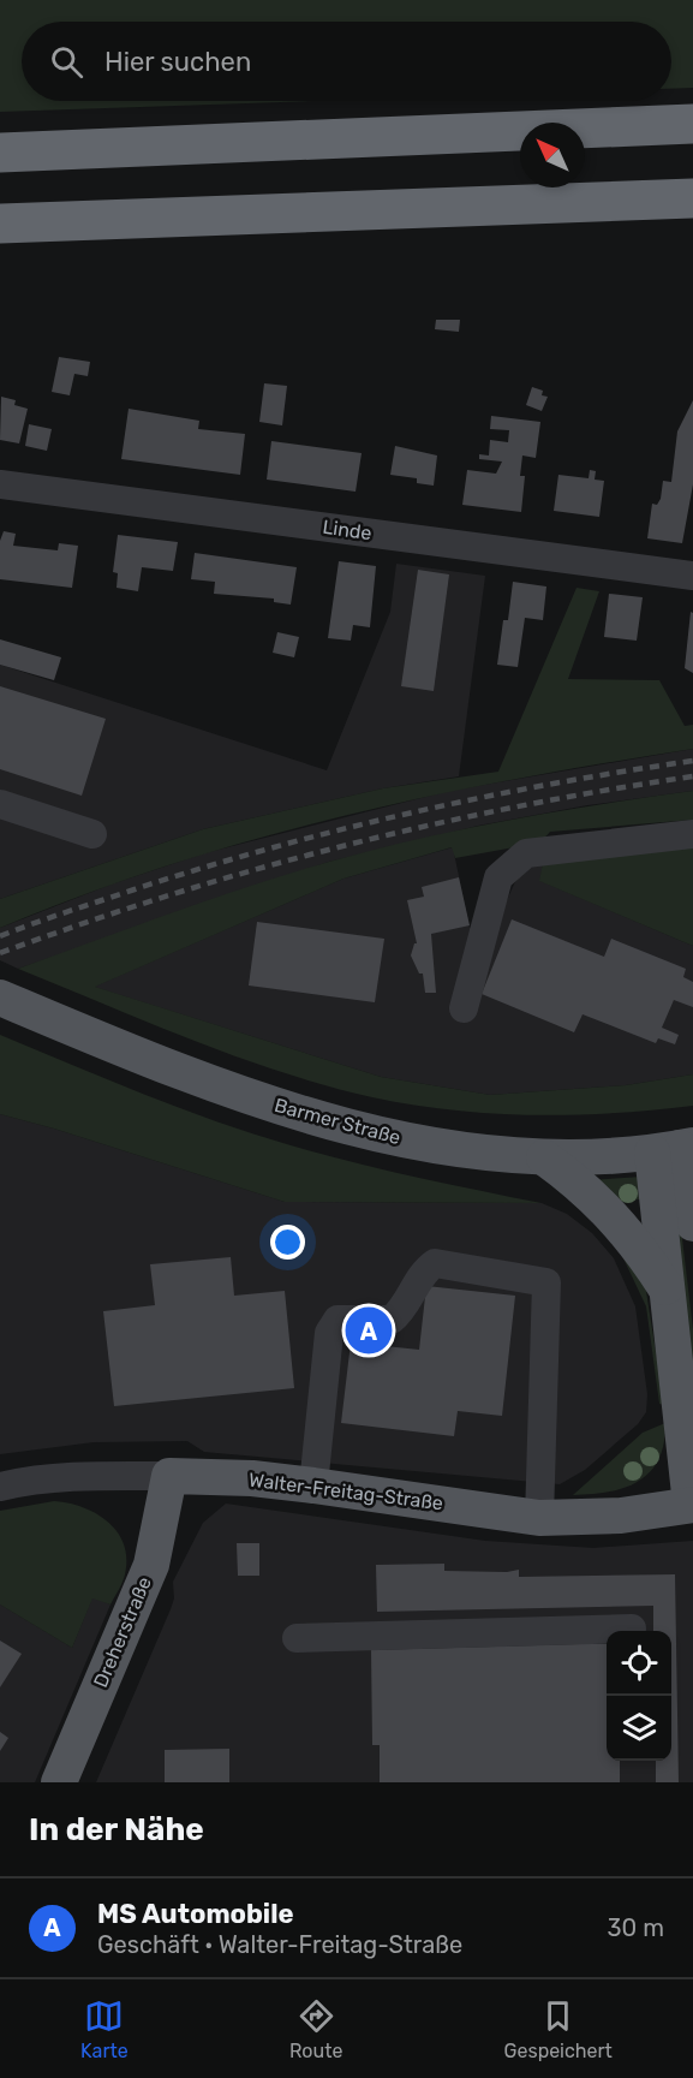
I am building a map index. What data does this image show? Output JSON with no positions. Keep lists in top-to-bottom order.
{
  "streets": {
    "main road": ["Barmer Straße", "Walter-Freitag-Straße", "Dreherstraße"],
    "street": ["Linde"]
  },
  "crossings": [
    ["Barmer Straße", "Walter-Freitag-Straße"],
    ["Walter-Freitag-Straße", "Dreherstraße"]
  ],
  "north": "top left",
  "page": {
    "search": "Hier suchen",
    "pins": "A",
    "heading": "In der Nähe",
    "list": [
      {
        "mark": "A",
        "name": "MS Automobile",
        "note": "Geschäft · Walter-Freitag-Straße",
        "value": "30 m"
      }
    ],
    "nav": ["Karte", "Route", "Gespeichert"]
  }
}
